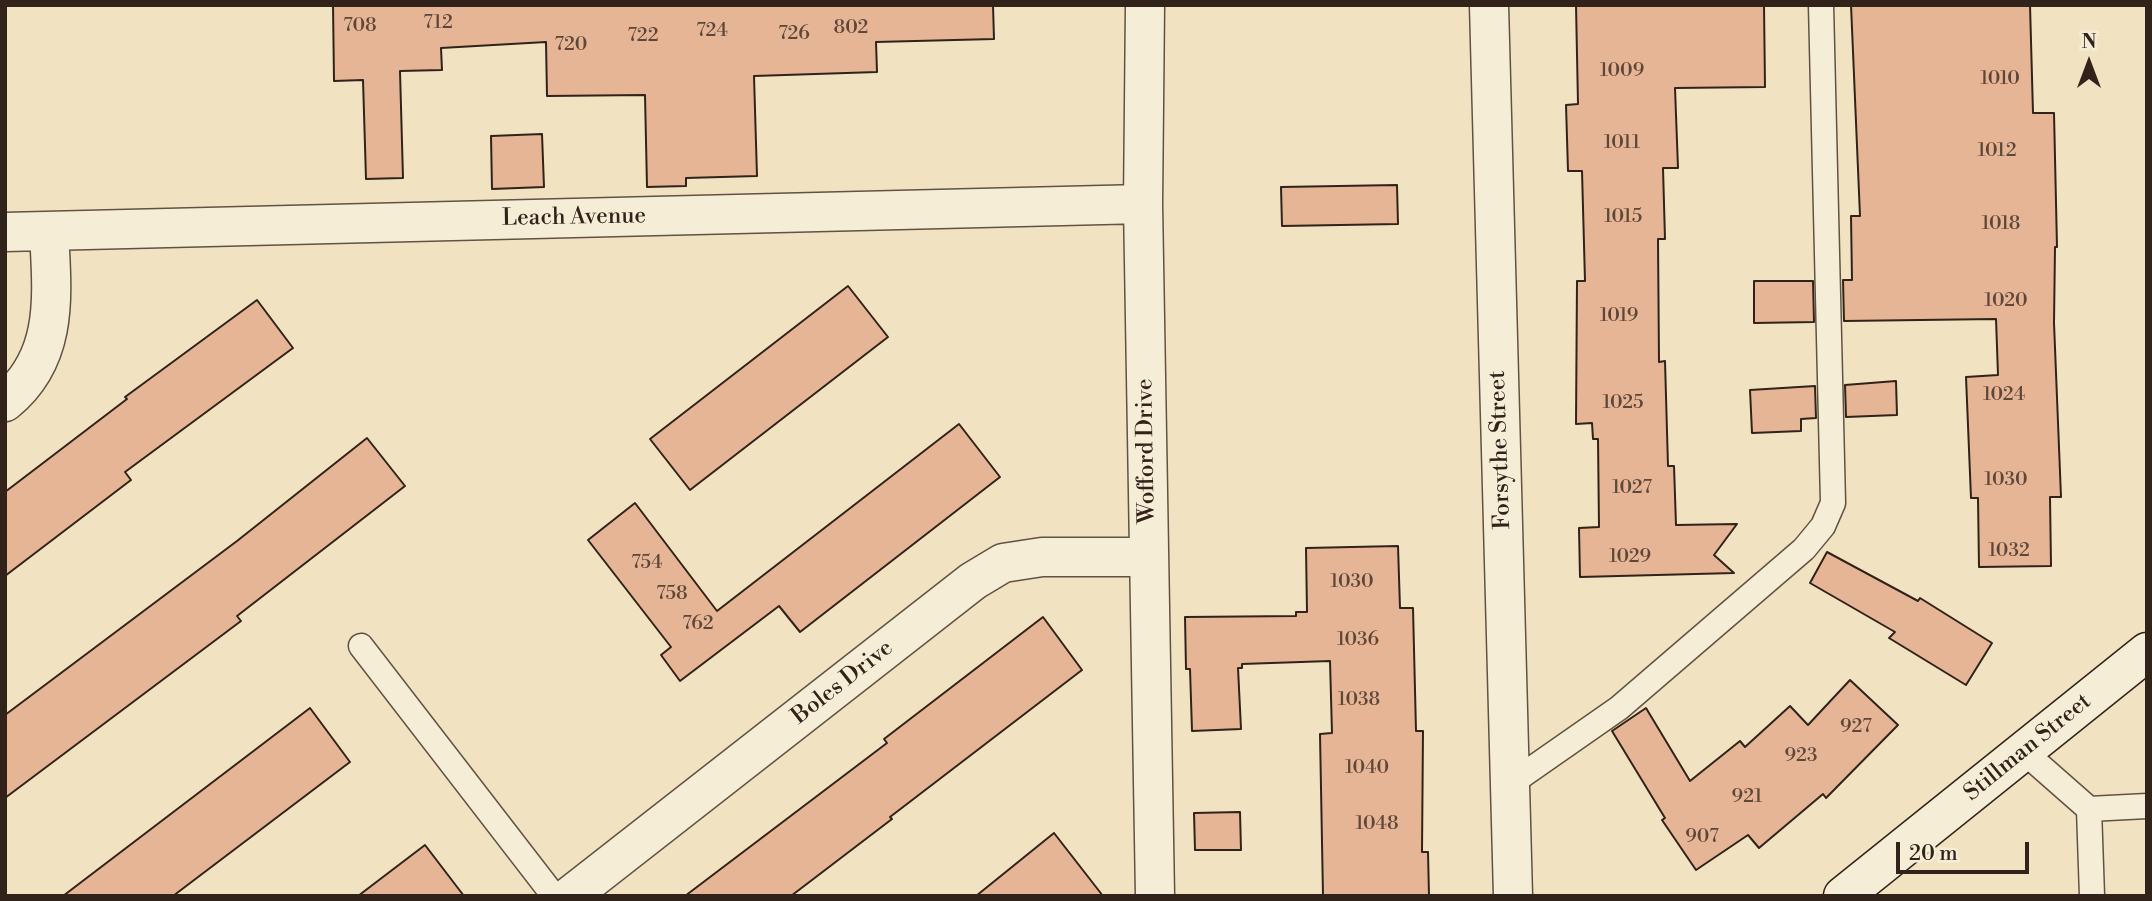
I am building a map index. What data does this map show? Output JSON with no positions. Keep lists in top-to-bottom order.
{
  "streets": {
    "street": [
      "Leach Avenue",
      "Forsythe Street",
      "Wofford Drive",
      "Boles Drive",
      "Stillman Street"
    ]
  },
  "crossings": [
    ["Leach Avenue", "Wofford Drive"],
    ["Wofford Drive", "Boles Drive"]
  ],
  "house_numbers": [
    "712",
    "708",
    "802",
    "724",
    "726",
    "722",
    "720",
    "1009",
    "1010",
    "1011",
    "1012",
    "1015",
    "1018",
    "1020",
    "1019",
    "1024",
    "1025",
    "1030",
    "1027",
    "1032",
    "1029",
    "754",
    "1030",
    "758",
    "762",
    "1036",
    "1038",
    "927",
    "923",
    "1040",
    "921",
    "1048",
    "907"
  ],
  "scale_bar": "20 m",
  "north": "top"
}
